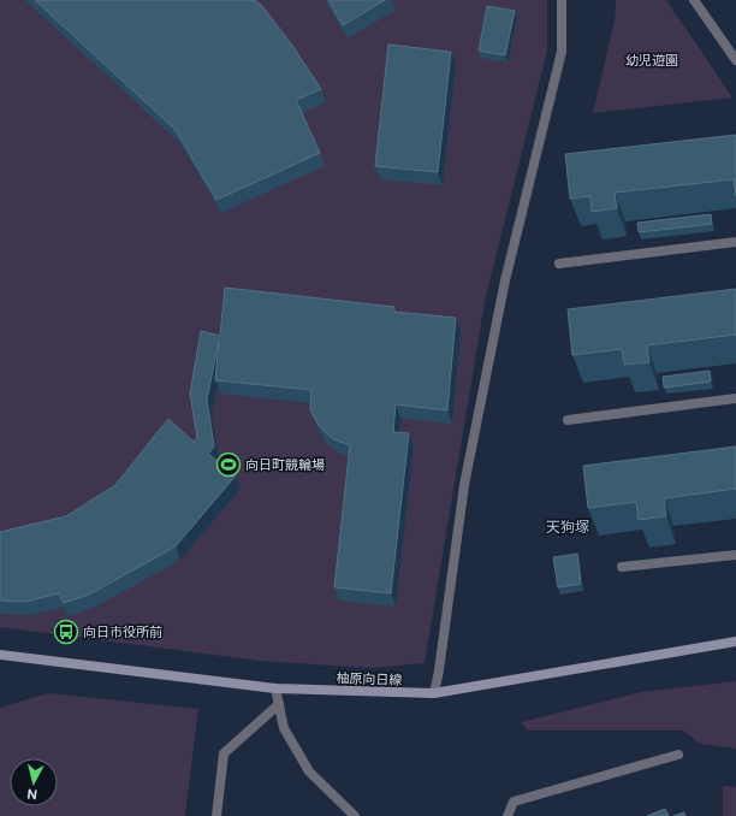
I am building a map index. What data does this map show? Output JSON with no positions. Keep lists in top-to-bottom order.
{
  "streets": {
    "main road": ["柚原向日線"]
  },
  "districts": ["天狗塚"],
  "parks": ["幼児遊園"],
  "places": {
    "sports": ["向日町競輪場"],
    "bus stop": ["向日市役所前"]
  },
  "north": "bottom"
}
